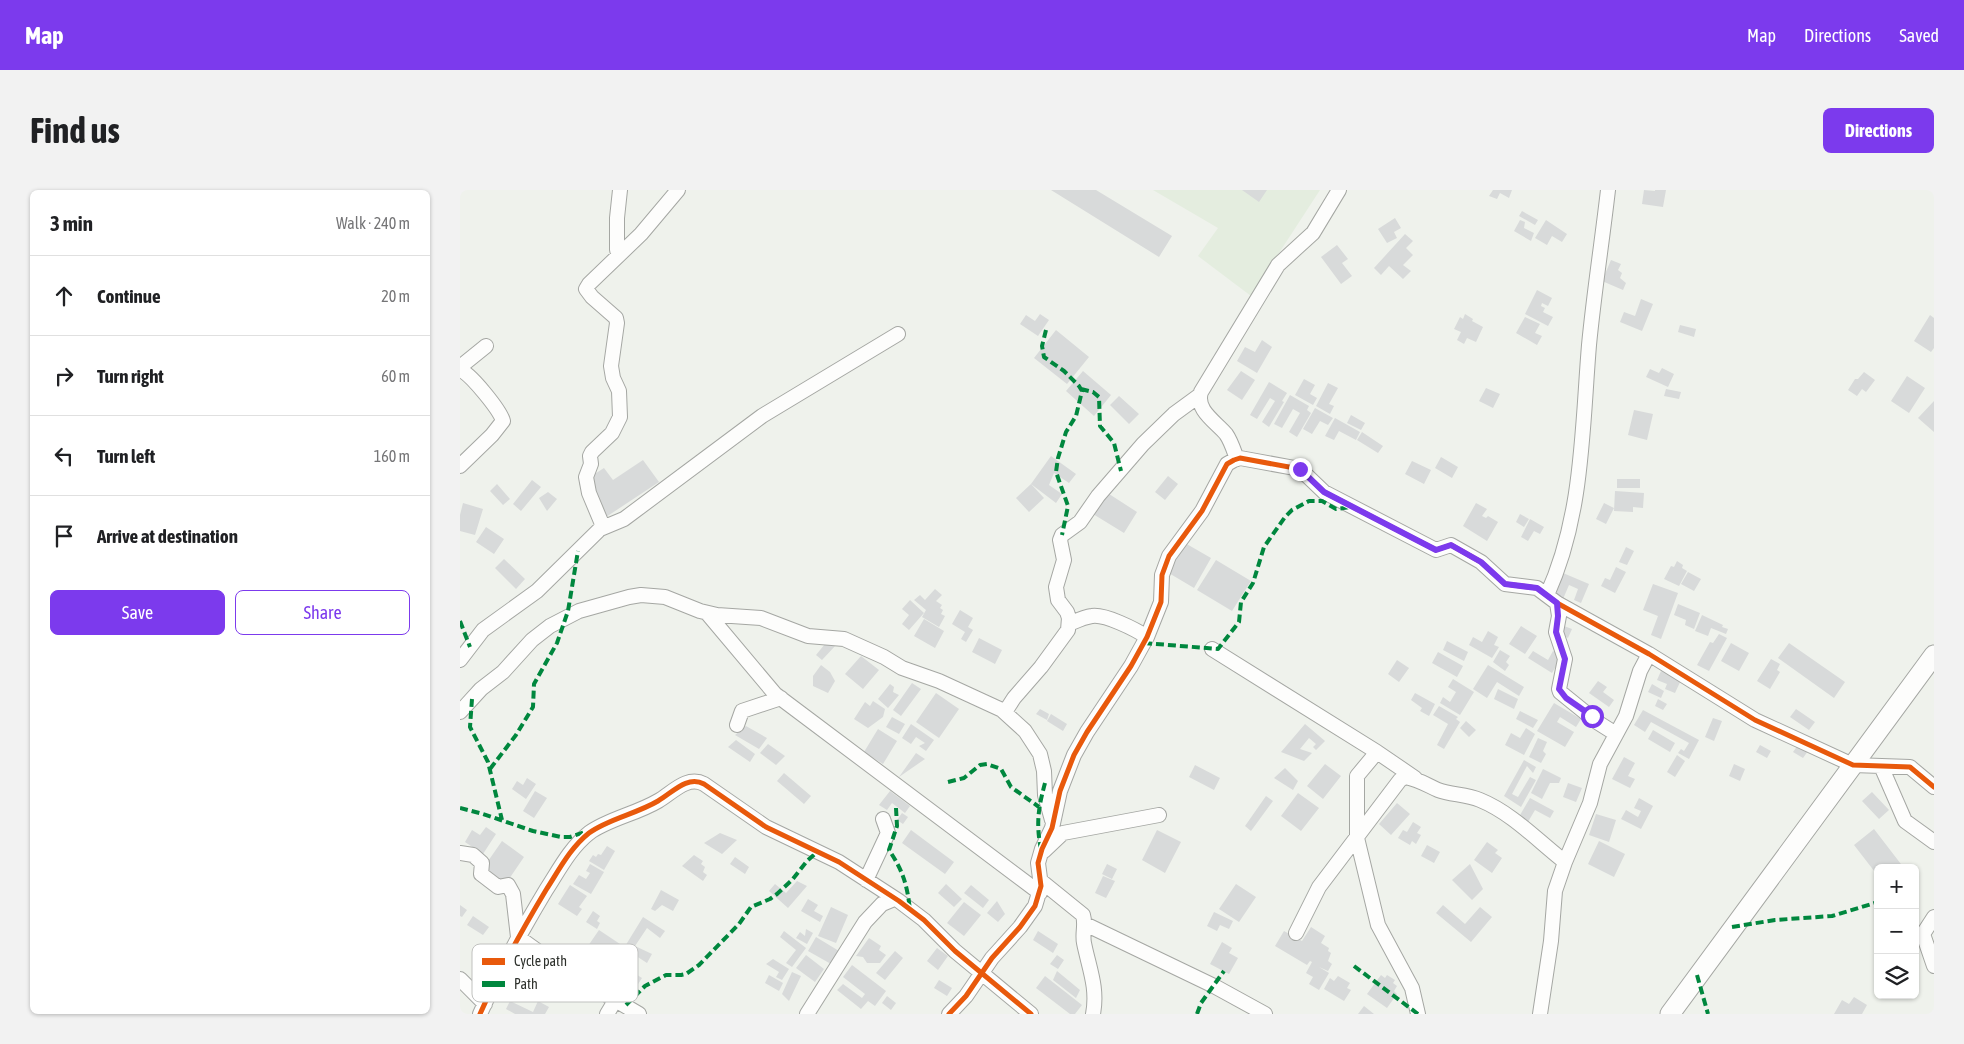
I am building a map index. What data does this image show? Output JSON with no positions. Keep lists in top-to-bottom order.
{
  "legend": ["Cycle path", "Path"],
  "page": {
    "header": "Map",
    "nav": ["Map", "Directions", "Saved"],
    "buttons": [
      "Directions",
      ["Save", "Share"]
    ],
    "title": "Find us",
    "heading": ["3 min", "Walk · 240 m"],
    "list": [
      ["Continue", "20 m"],
      ["Turn right", "60 m"],
      ["Turn left", "160 m"],
      "Arrive at destination"
    ],
    "map_buttons": ["+", "−"]
  }
}
